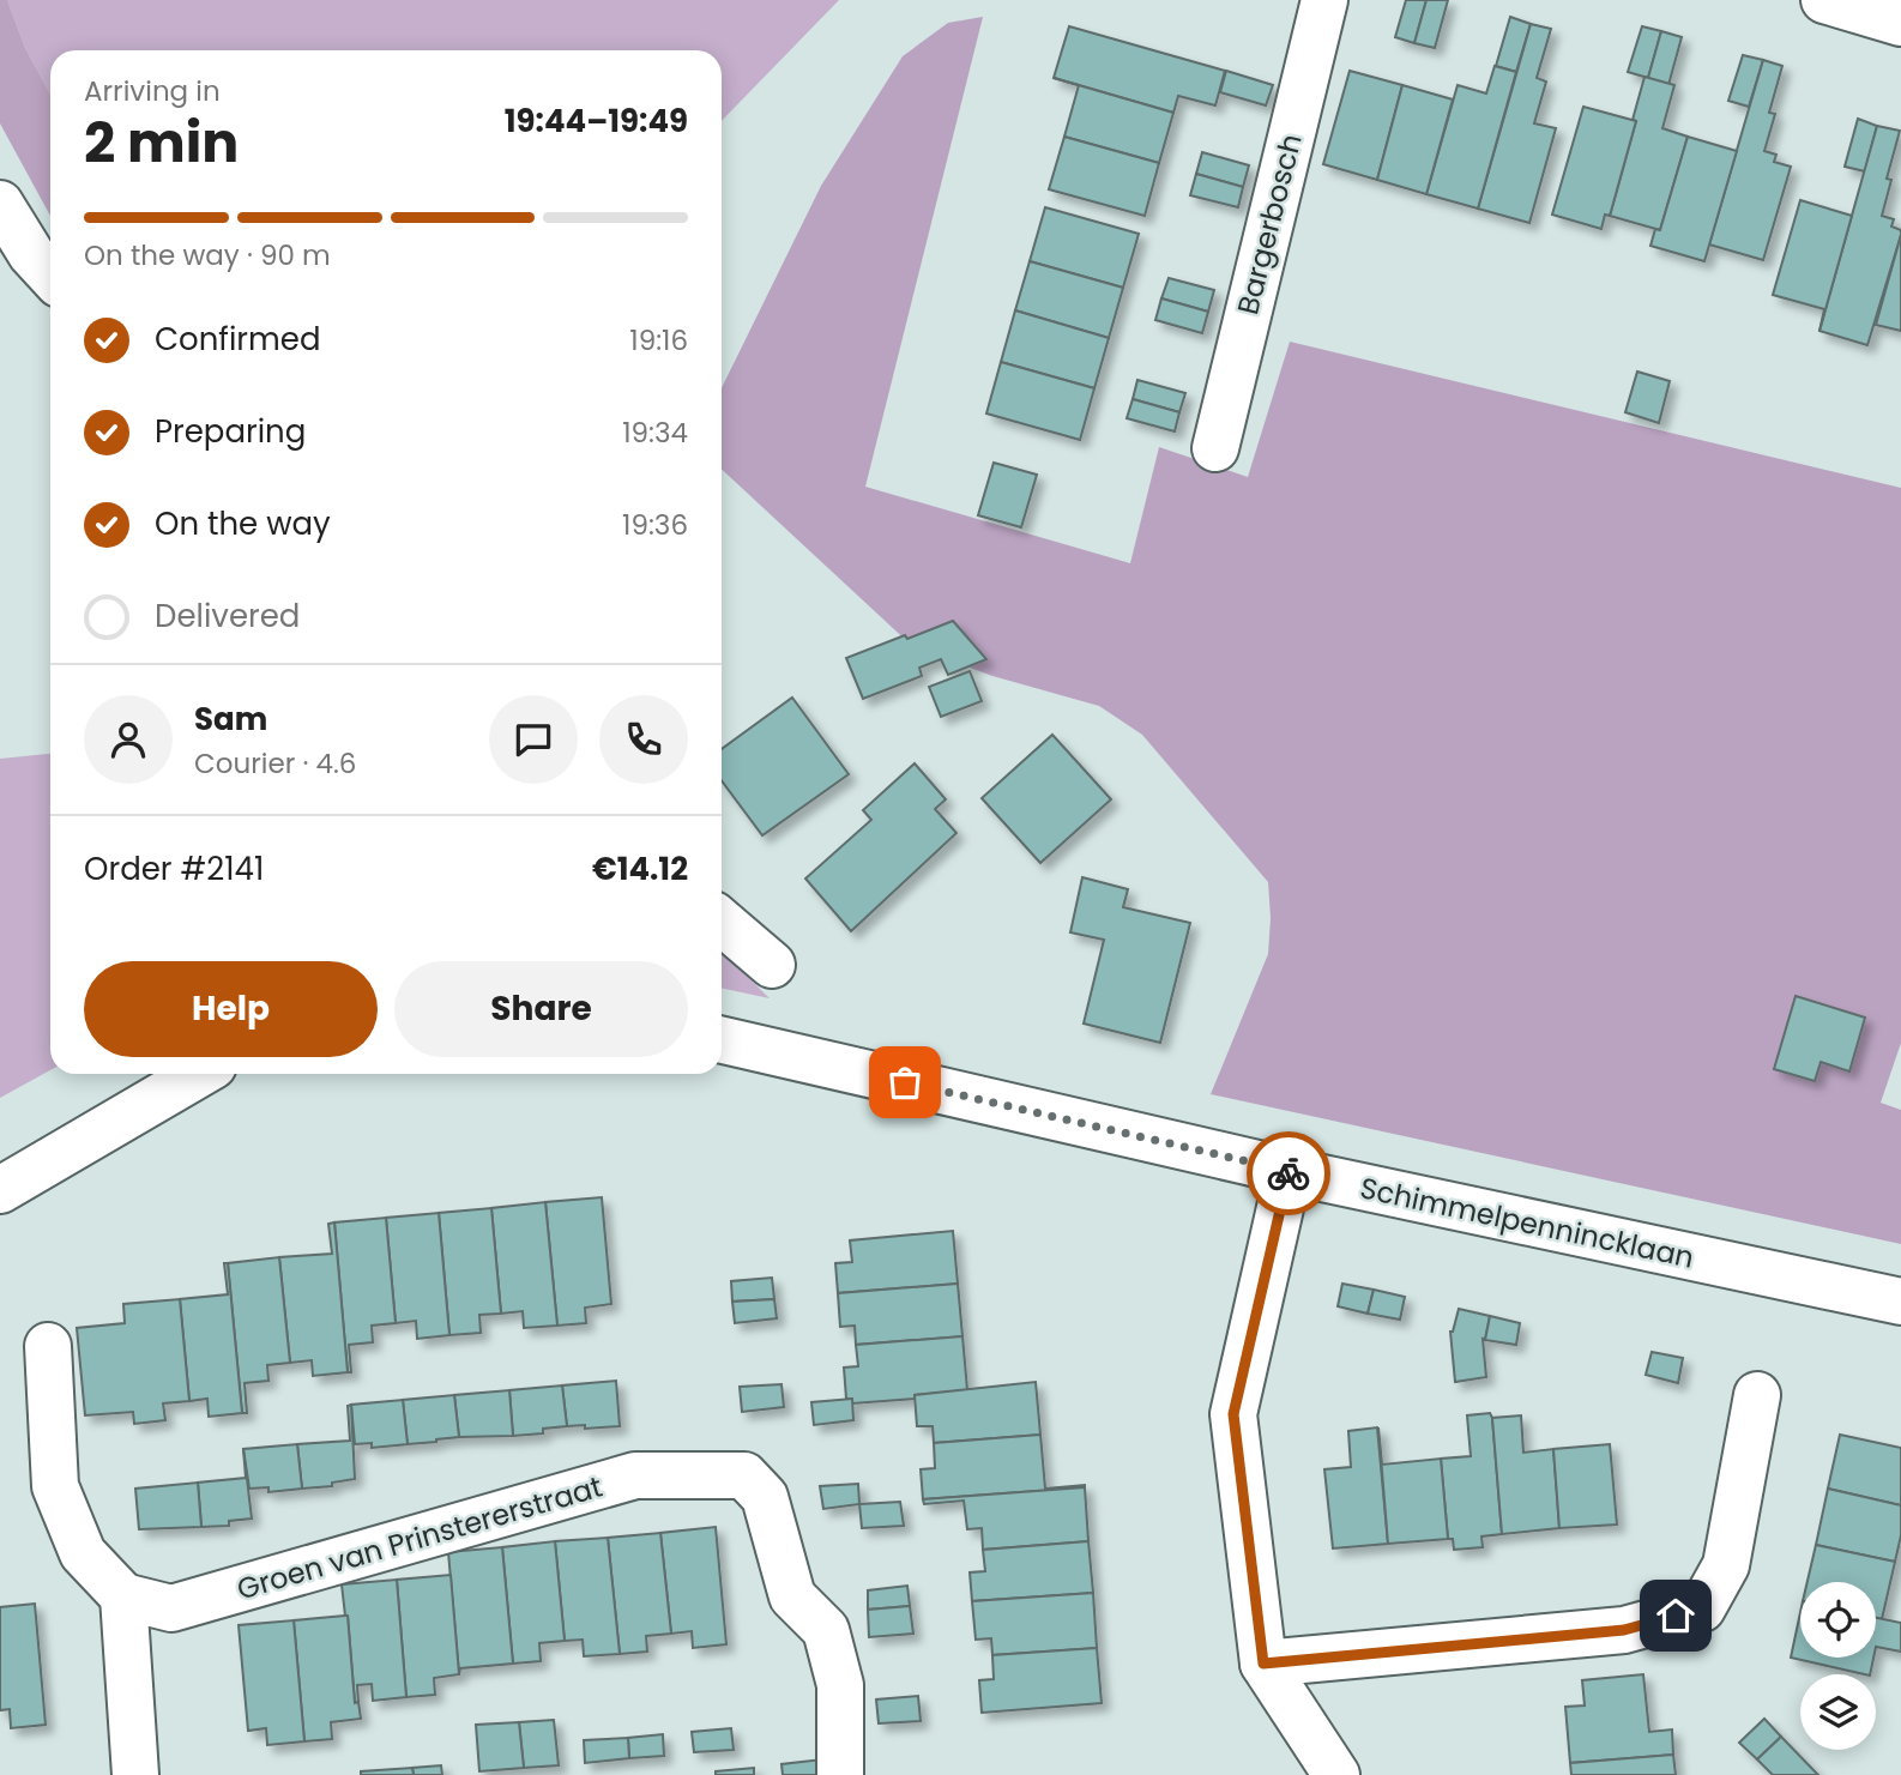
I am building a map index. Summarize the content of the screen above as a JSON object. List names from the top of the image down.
{
  "streets": {
    "street": ["Bargerbosch", "Schimmelpennincklaan", "Groen van Prinstererstraat"]
  },
  "page": {
    "heading": ["2 min", "Arriving in", "19:44–19:49"],
    "panel": [
      "Sam",
      "Courier · 4.6",
      "Order #2141",
      "€14.12"
    ],
    "bar": "On the way · 90 m",
    "list": [
      ["Confirmed", "19:16"],
      ["Preparing", "19:34"],
      ["On the way", "19:36"],
      "Delivered"
    ],
    "buttons": ["Help", "Share"]
  }
}
